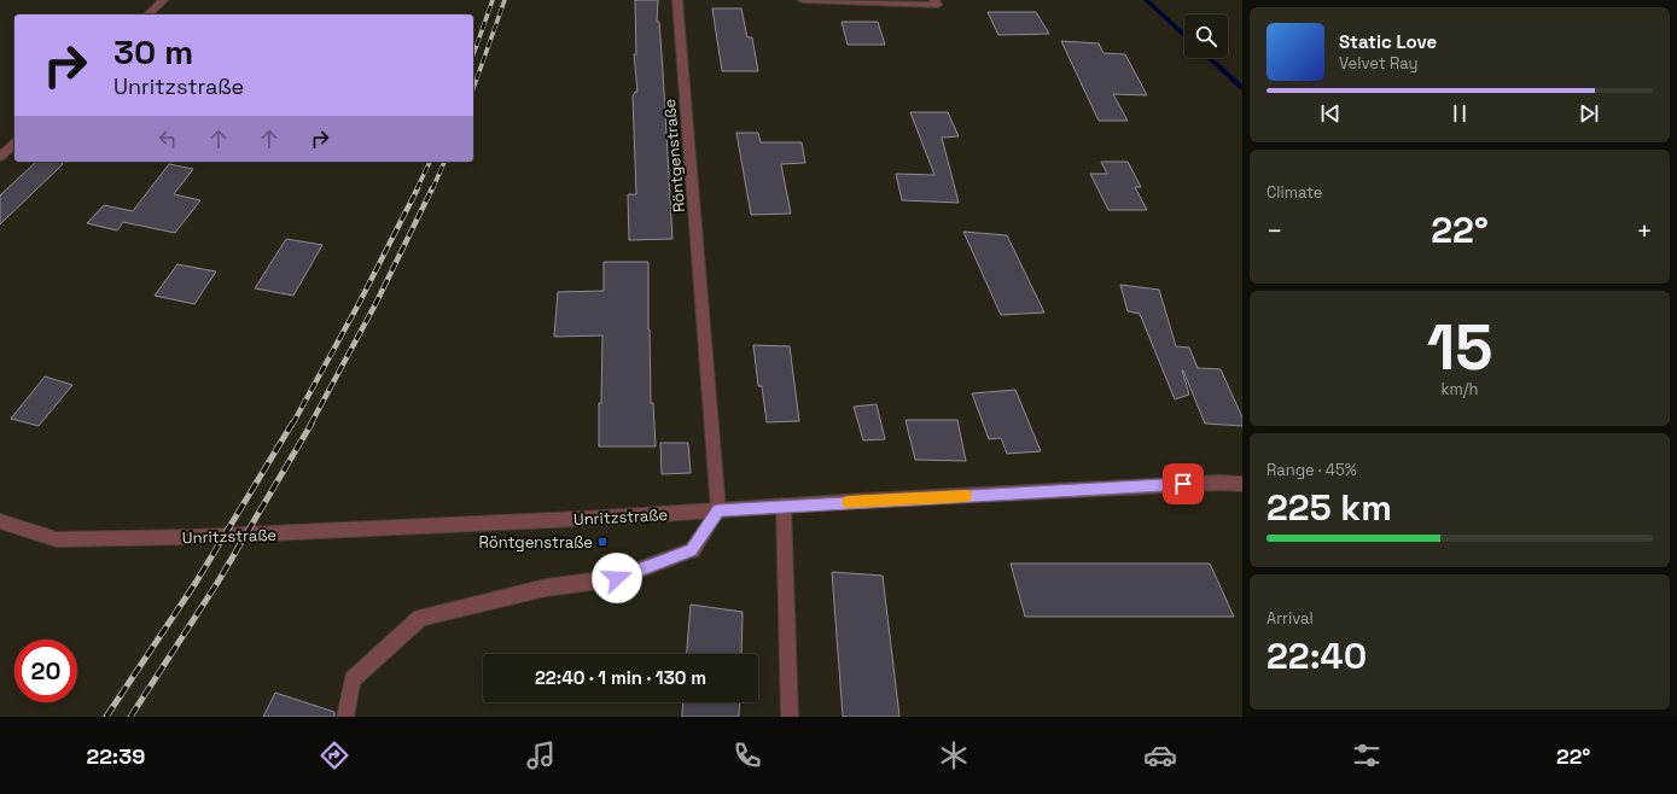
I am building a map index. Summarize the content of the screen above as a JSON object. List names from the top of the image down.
{
  "streets": {
    "street": ["Röntgenstraße", "Unritzstraße"]
  },
  "crossings": [
    ["Röntgenstraße", "Unritzstraße"]
  ],
  "places": {
    "transit": ["Röntgenstraße"]
  },
  "page": {
    "turn": ["30 m", "Unritzstraße"],
    "song": ["Static Love", "Velvet Ray"],
    "tile": [
      "Climate",
      ["15", "km/h"],
      ["Range · 45%", "225 km"],
      ["Arrival", "22:40"]
    ],
    "heat": ["−", "22°", "+"],
    "limit": "20",
    "trip": "22:40 · 1 min · 130 m",
    "tabs": ["22:39", "22°"]
  }
}
